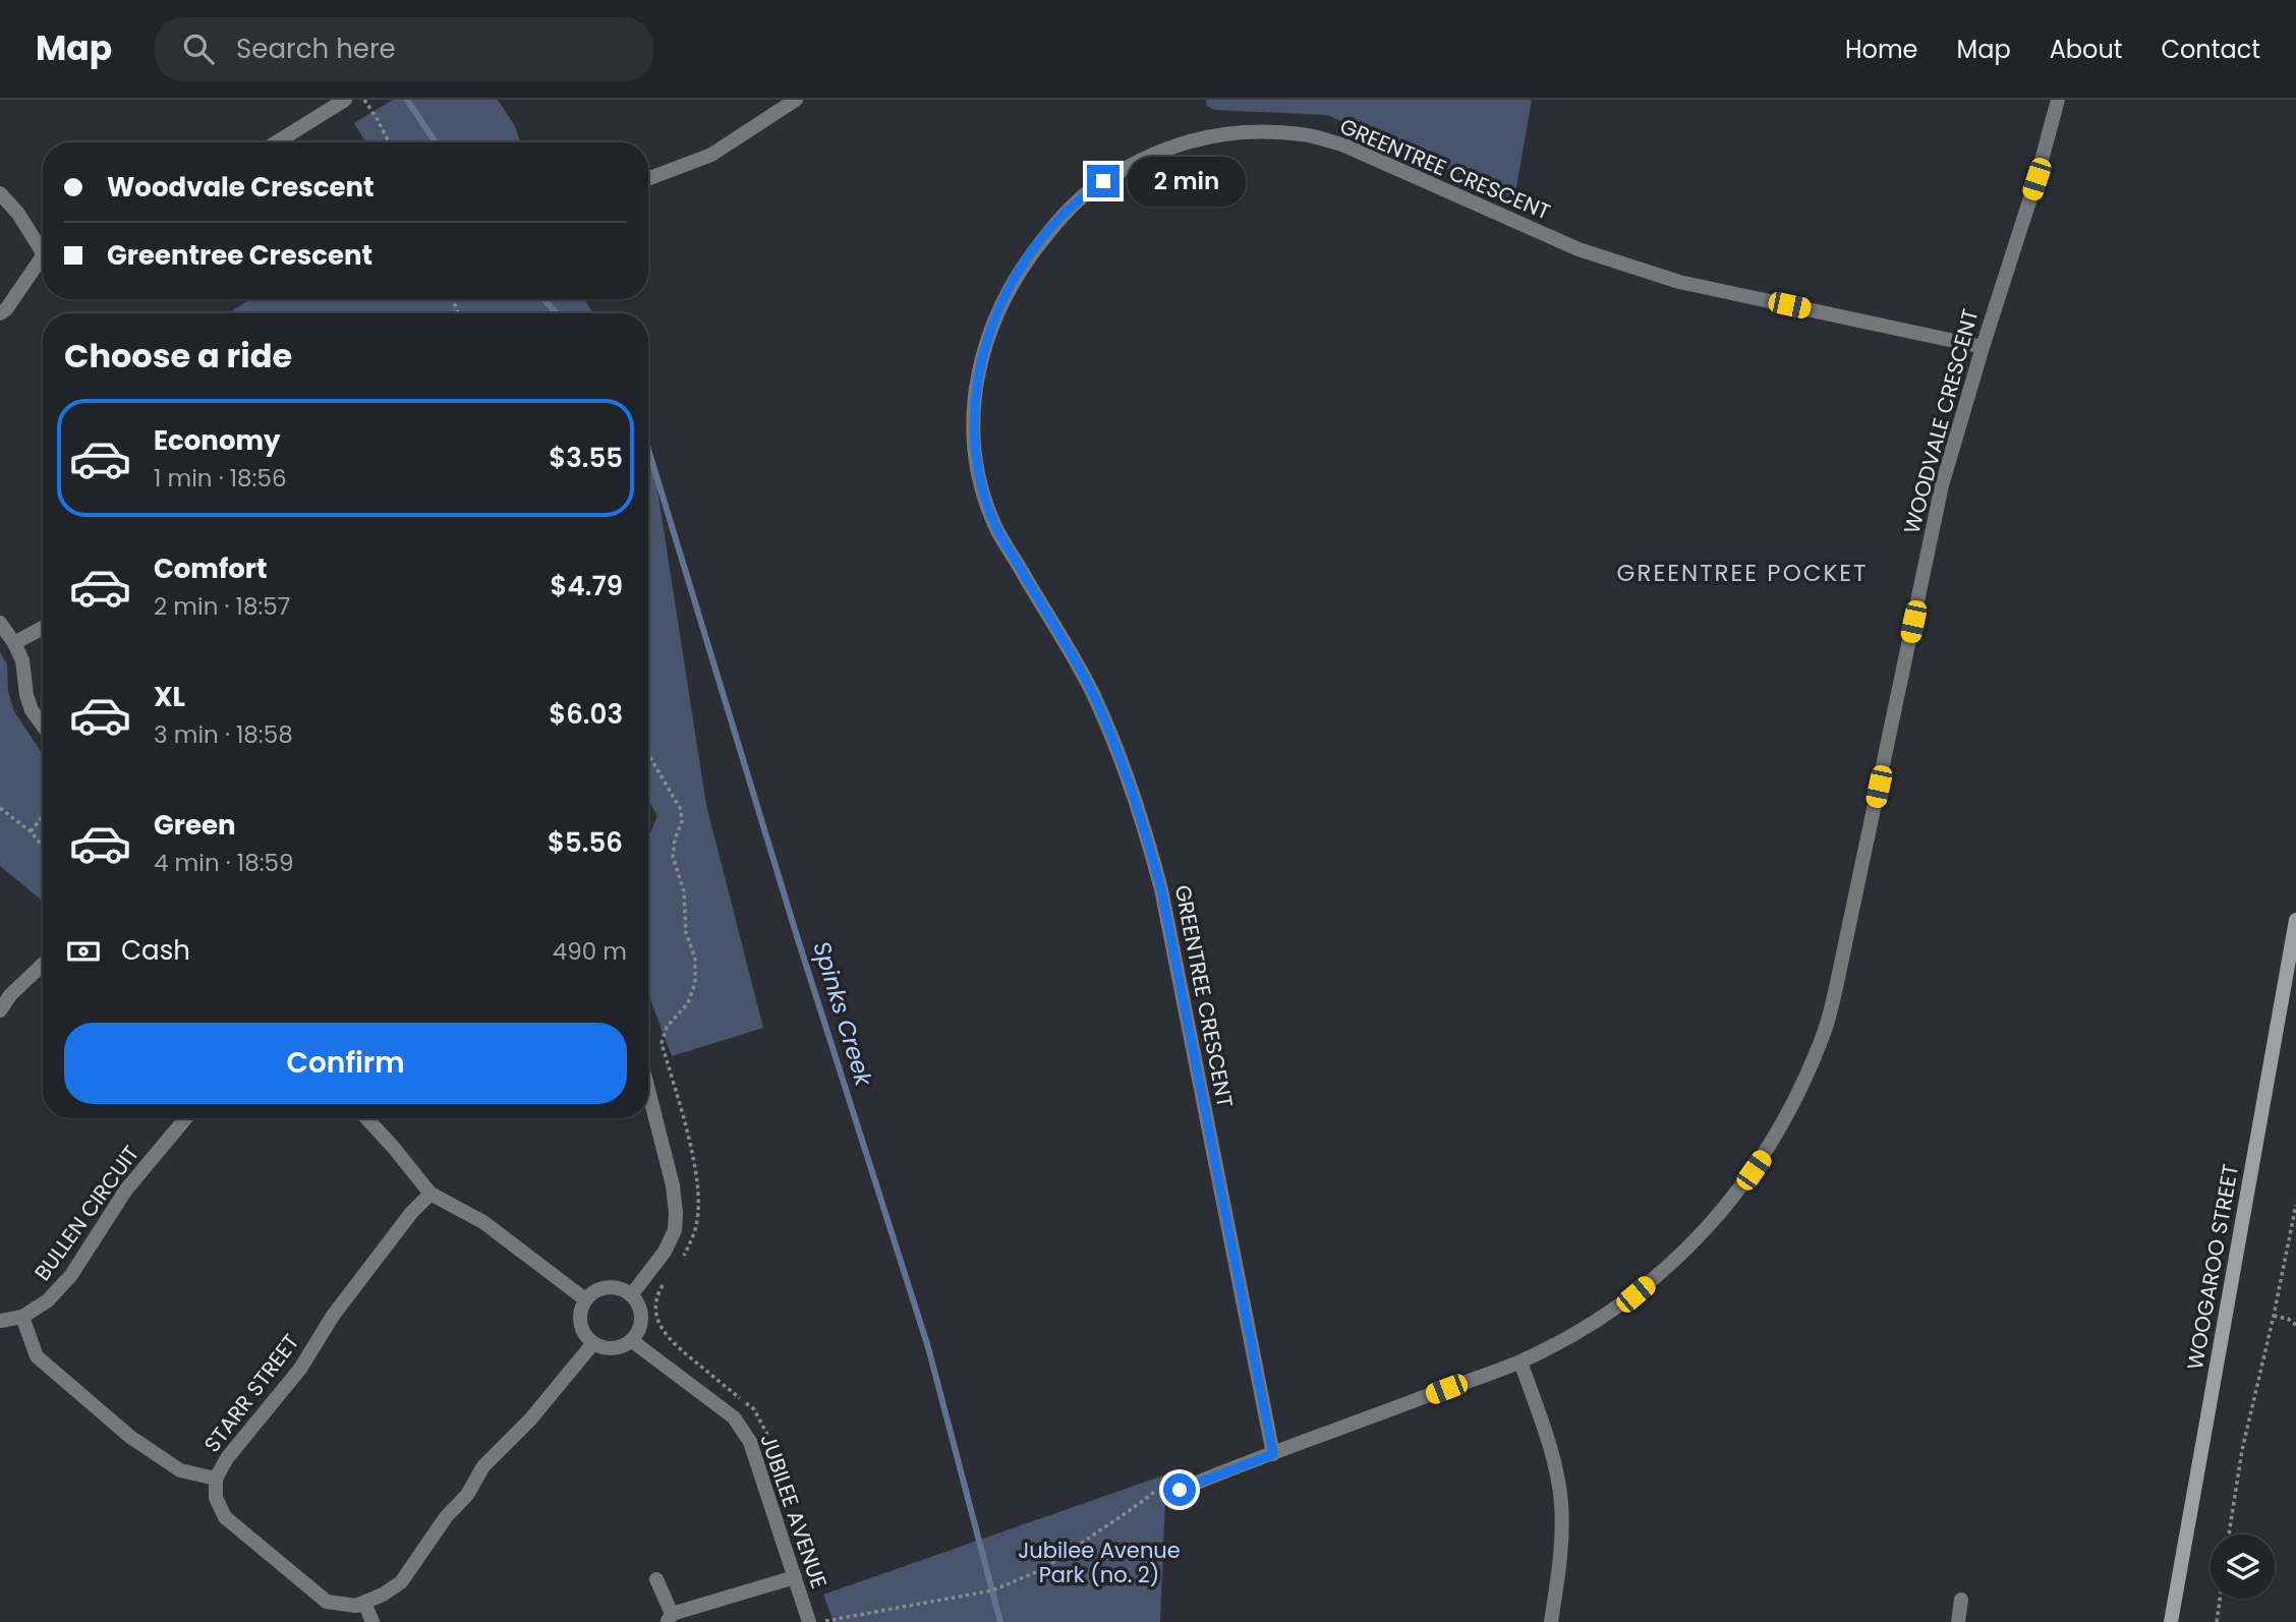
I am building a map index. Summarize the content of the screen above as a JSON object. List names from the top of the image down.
{
  "streets": {
    "main road": ["WOOGAROO STREET"],
    "street": [
      "GREENTREE CRESCENT",
      "WOODVALE CRESCENT",
      "BULLEN CIRCUIT",
      "STARR STREET",
      "JUBILEE AVENUE"
    ]
  },
  "crossings": [
    ["GREENTREE CRESCENT", "WOODVALE CRESCENT"],
    ["STARR STREET", "JUBILEE AVENUE"]
  ],
  "districts": ["GREENTREE POCKET"],
  "water": ["Spinks Creek"],
  "parks": ["Jubilee Avenue Park (no. 2)"],
  "page": {
    "header": "Map",
    "search": "Search here",
    "nav": [
      "Home",
      "Map",
      "About",
      "Contact"
    ],
    "banner": ["Woodvale Crescent", "Greentree Crescent"],
    "bubble": "2 min",
    "heading": "Choose a ride",
    "list": [
      {
        "name": "Economy",
        "note": "1 min · 18:56",
        "value": "$3.55"
      },
      {
        "name": "Comfort",
        "note": "2 min · 18:57",
        "value": "$4.79"
      },
      {
        "name": "XL",
        "note": "3 min · 18:58",
        "value": "$6.03"
      },
      {
        "name": "Green",
        "note": "4 min · 18:59",
        "value": "$5.56"
      }
    ],
    "pay": ["Cash", "490 m"],
    "buttons": "Confirm"
  }
}
